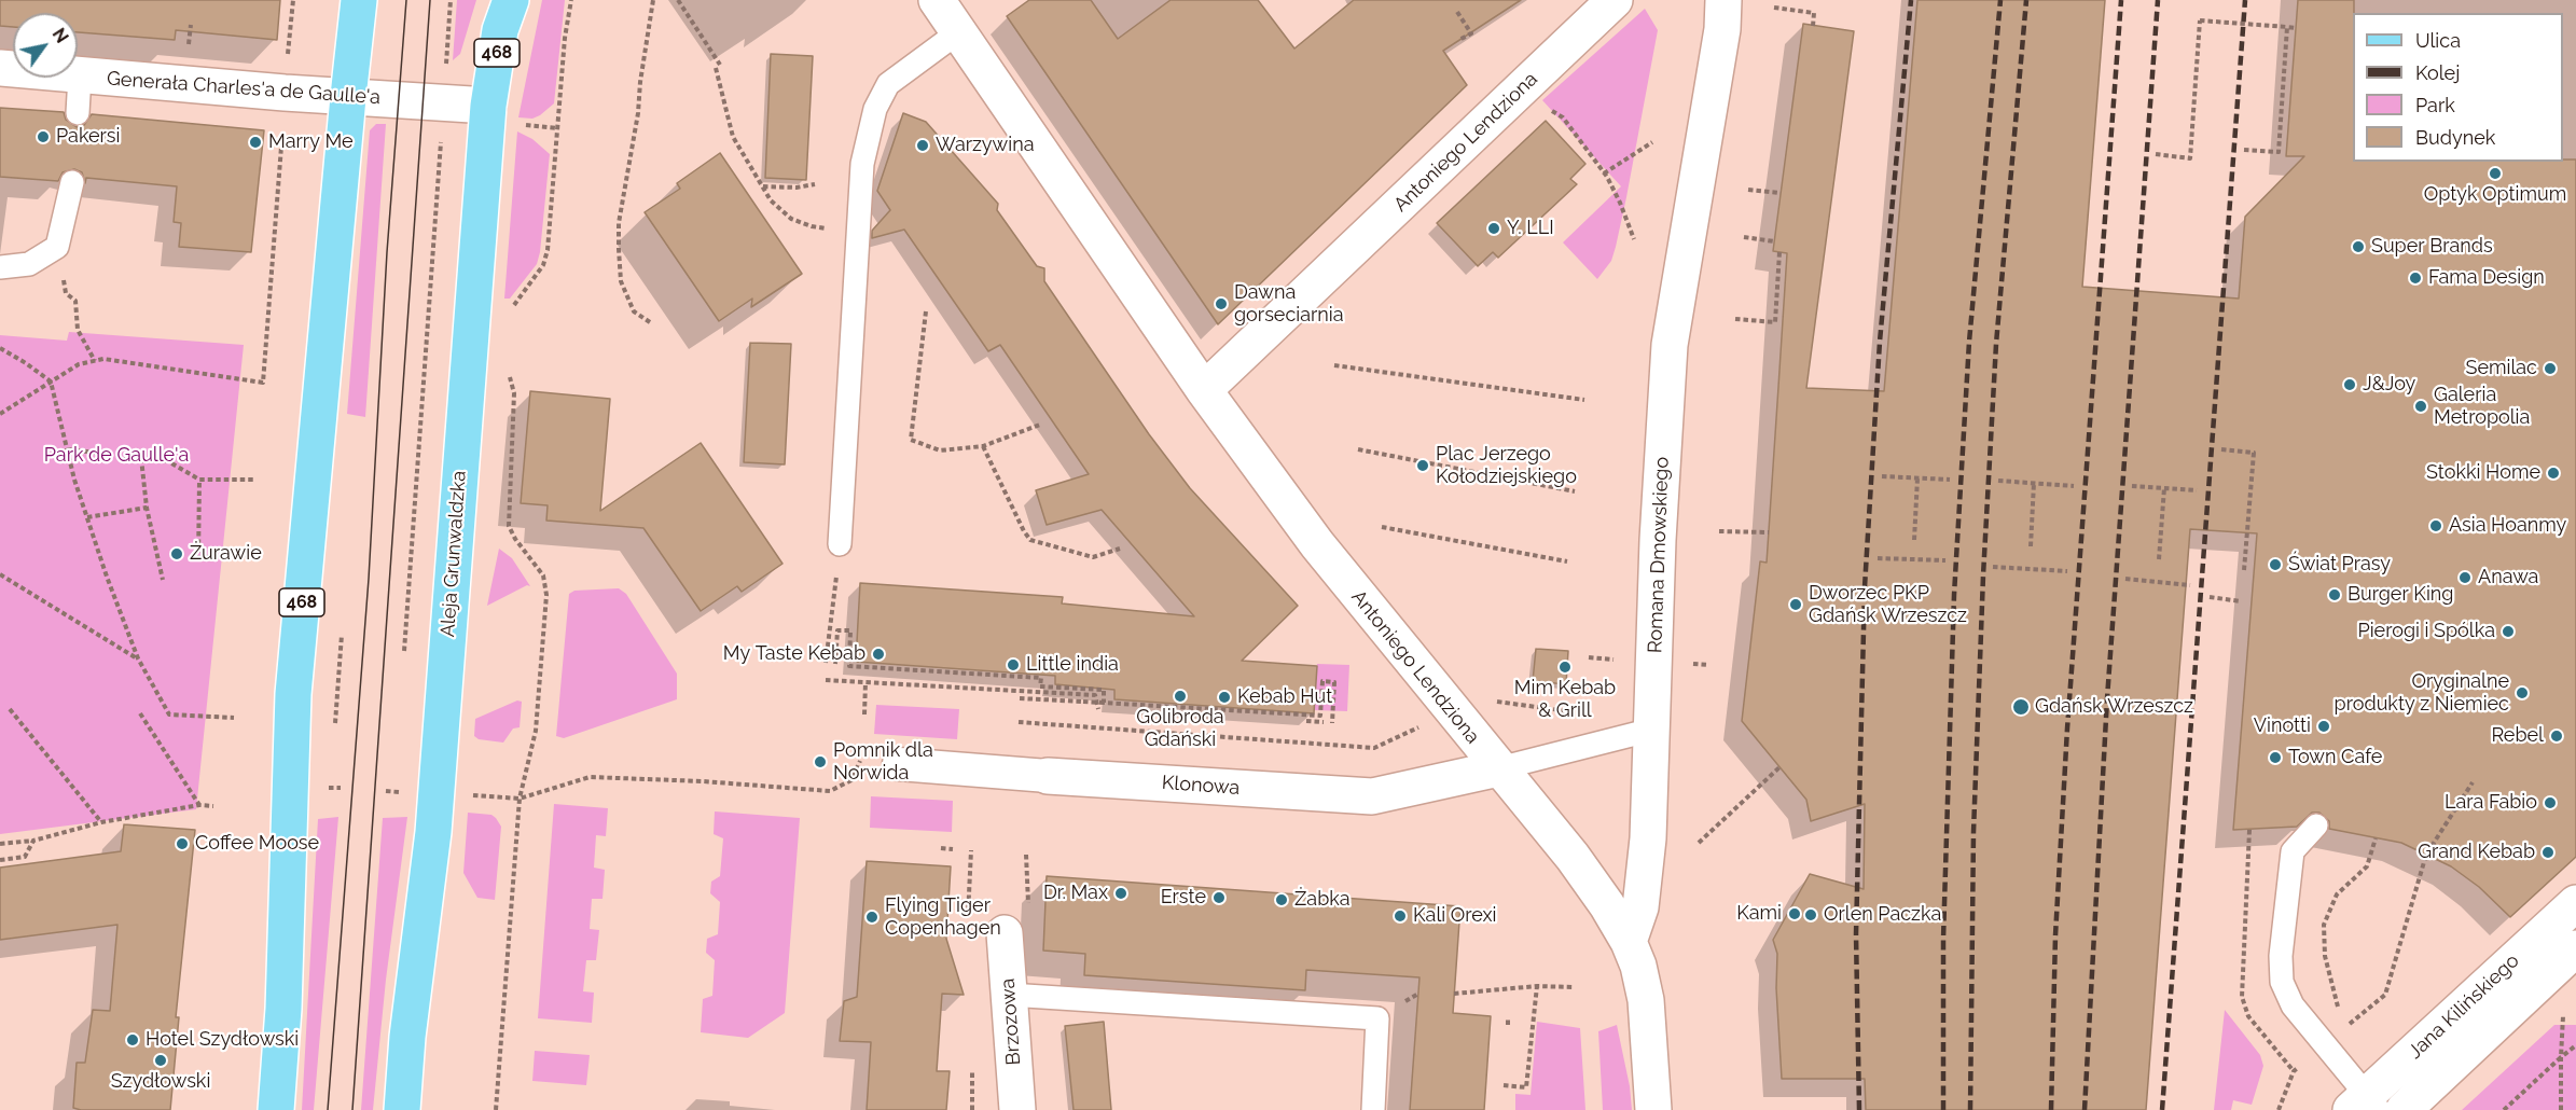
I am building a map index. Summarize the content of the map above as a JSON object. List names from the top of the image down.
{
  "streets": {
    "main road": ["468", "Aleja Grunwaldzka"],
    "street": [
      "Generała Charles'a de Gaulle'a",
      "Antoniego Lendziona",
      "Romana Dmowskiego",
      "Klonowa",
      "Jana Kilińskiego",
      "Brzozowa"
    ]
  },
  "crossings": [
    ["468", "Generała Charles'a de Gaulle'a"],
    ["Generała Charles'a de Gaulle'a", "Aleja Grunwaldzka"],
    ["Antoniego Lendziona", "Romana Dmowskiego"],
    ["Antoniego Lendziona", "Klonowa"]
  ],
  "parks": ["Park de Gaulle'a"],
  "places": [
    "Pakersi",
    "Marry Me",
    "Warzywina",
    "Optyk Optimum",
    "Y. LLI",
    "Super Brands",
    "Fama Design",
    "Dawna gorseciarnia",
    "Semilac",
    "J&Joy",
    "Galeria Metropolia",
    "Plac Jerzego Kołodziejskiego",
    "Stokki Home",
    "Asia Hoanmy",
    "Żurawie",
    "Świat Prasy",
    "Anawa",
    "Burger King",
    "Dworzec PKP Gdańsk Wrzeszcz",
    "Pierogi i Spólka",
    "My Taste Kebab",
    "Little india",
    "Mim Kebab & Grill",
    "Oryginalne produkty z Niemiec",
    "Golibroda Gdański",
    "Kebab Hut",
    "Gdańsk Wrzeszcz",
    "Vinotti",
    "Rebel",
    "Town Cafe",
    "Pomnik dla Norwida",
    "Lara Fabio",
    "Coffee Moose",
    "Grand Kebab",
    "Dr. Max",
    "Erste",
    "Żabka",
    "Kami",
    "Orlen Paczka",
    "Kali Orexi",
    "Flying Tiger Copenhagen",
    "Hotel Szydłowski",
    "Szydłowski"
  ],
  "legend": [
    "Ulica",
    "Kolej",
    "Park",
    "Budynek"
  ],
  "north": "top right"
}
